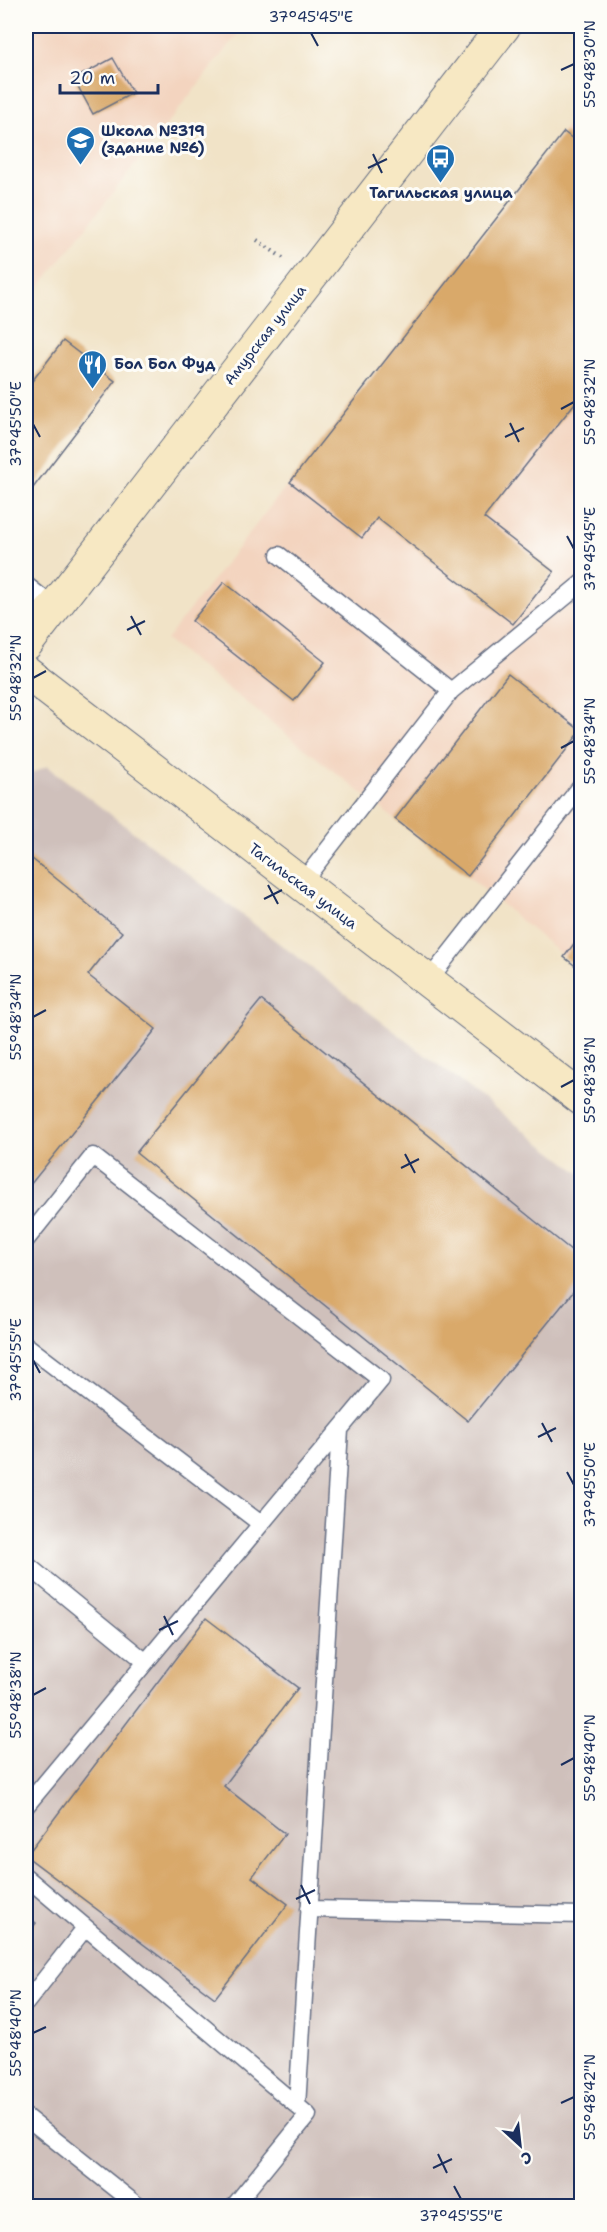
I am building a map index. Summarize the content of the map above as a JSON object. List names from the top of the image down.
{
  "streets": {
    "street": ["Амурская улица", "Тагильская улица"]
  },
  "places": {
    "school or university": ["Школа №319 (здание №6)"],
    "bus stop": ["Тагильская улица"],
    "restaurant": ["Бол Бол Фуд"]
  },
  "scale_bar": "20 m",
  "north": "bottom right",
  "coordinates": [
    "37°45'45\"E",
    "55°48'30\"N",
    "55°48'32\"N",
    "37°45'50\"E",
    "55°48'34\"N",
    "55°48'36\"N",
    "37°45'55\"E",
    "55°48'38\"N",
    "55°48'40\"N",
    "55°48'42\"N"
  ]
}
